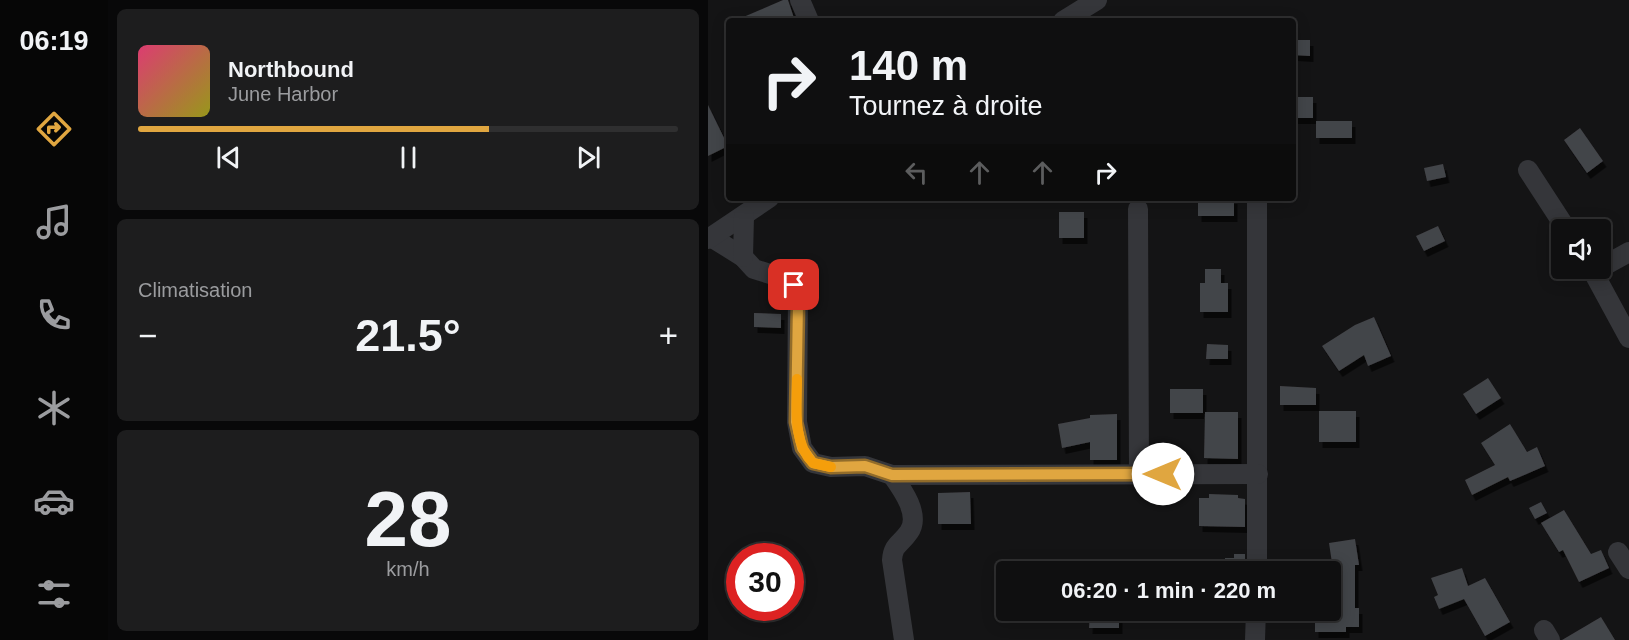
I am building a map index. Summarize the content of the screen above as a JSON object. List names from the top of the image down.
{
  "page": {
    "tabs": "06:19",
    "turn": ["140 m", "Tournez à droite"],
    "song": ["Northbound", "June Harbor"],
    "tile": [
      "Climatisation",
      ["28", "km/h"]
    ],
    "heat": ["−", "21.5°", "+"],
    "limit": "30",
    "trip": "06:20 · 1 min · 220 m"
  }
}
